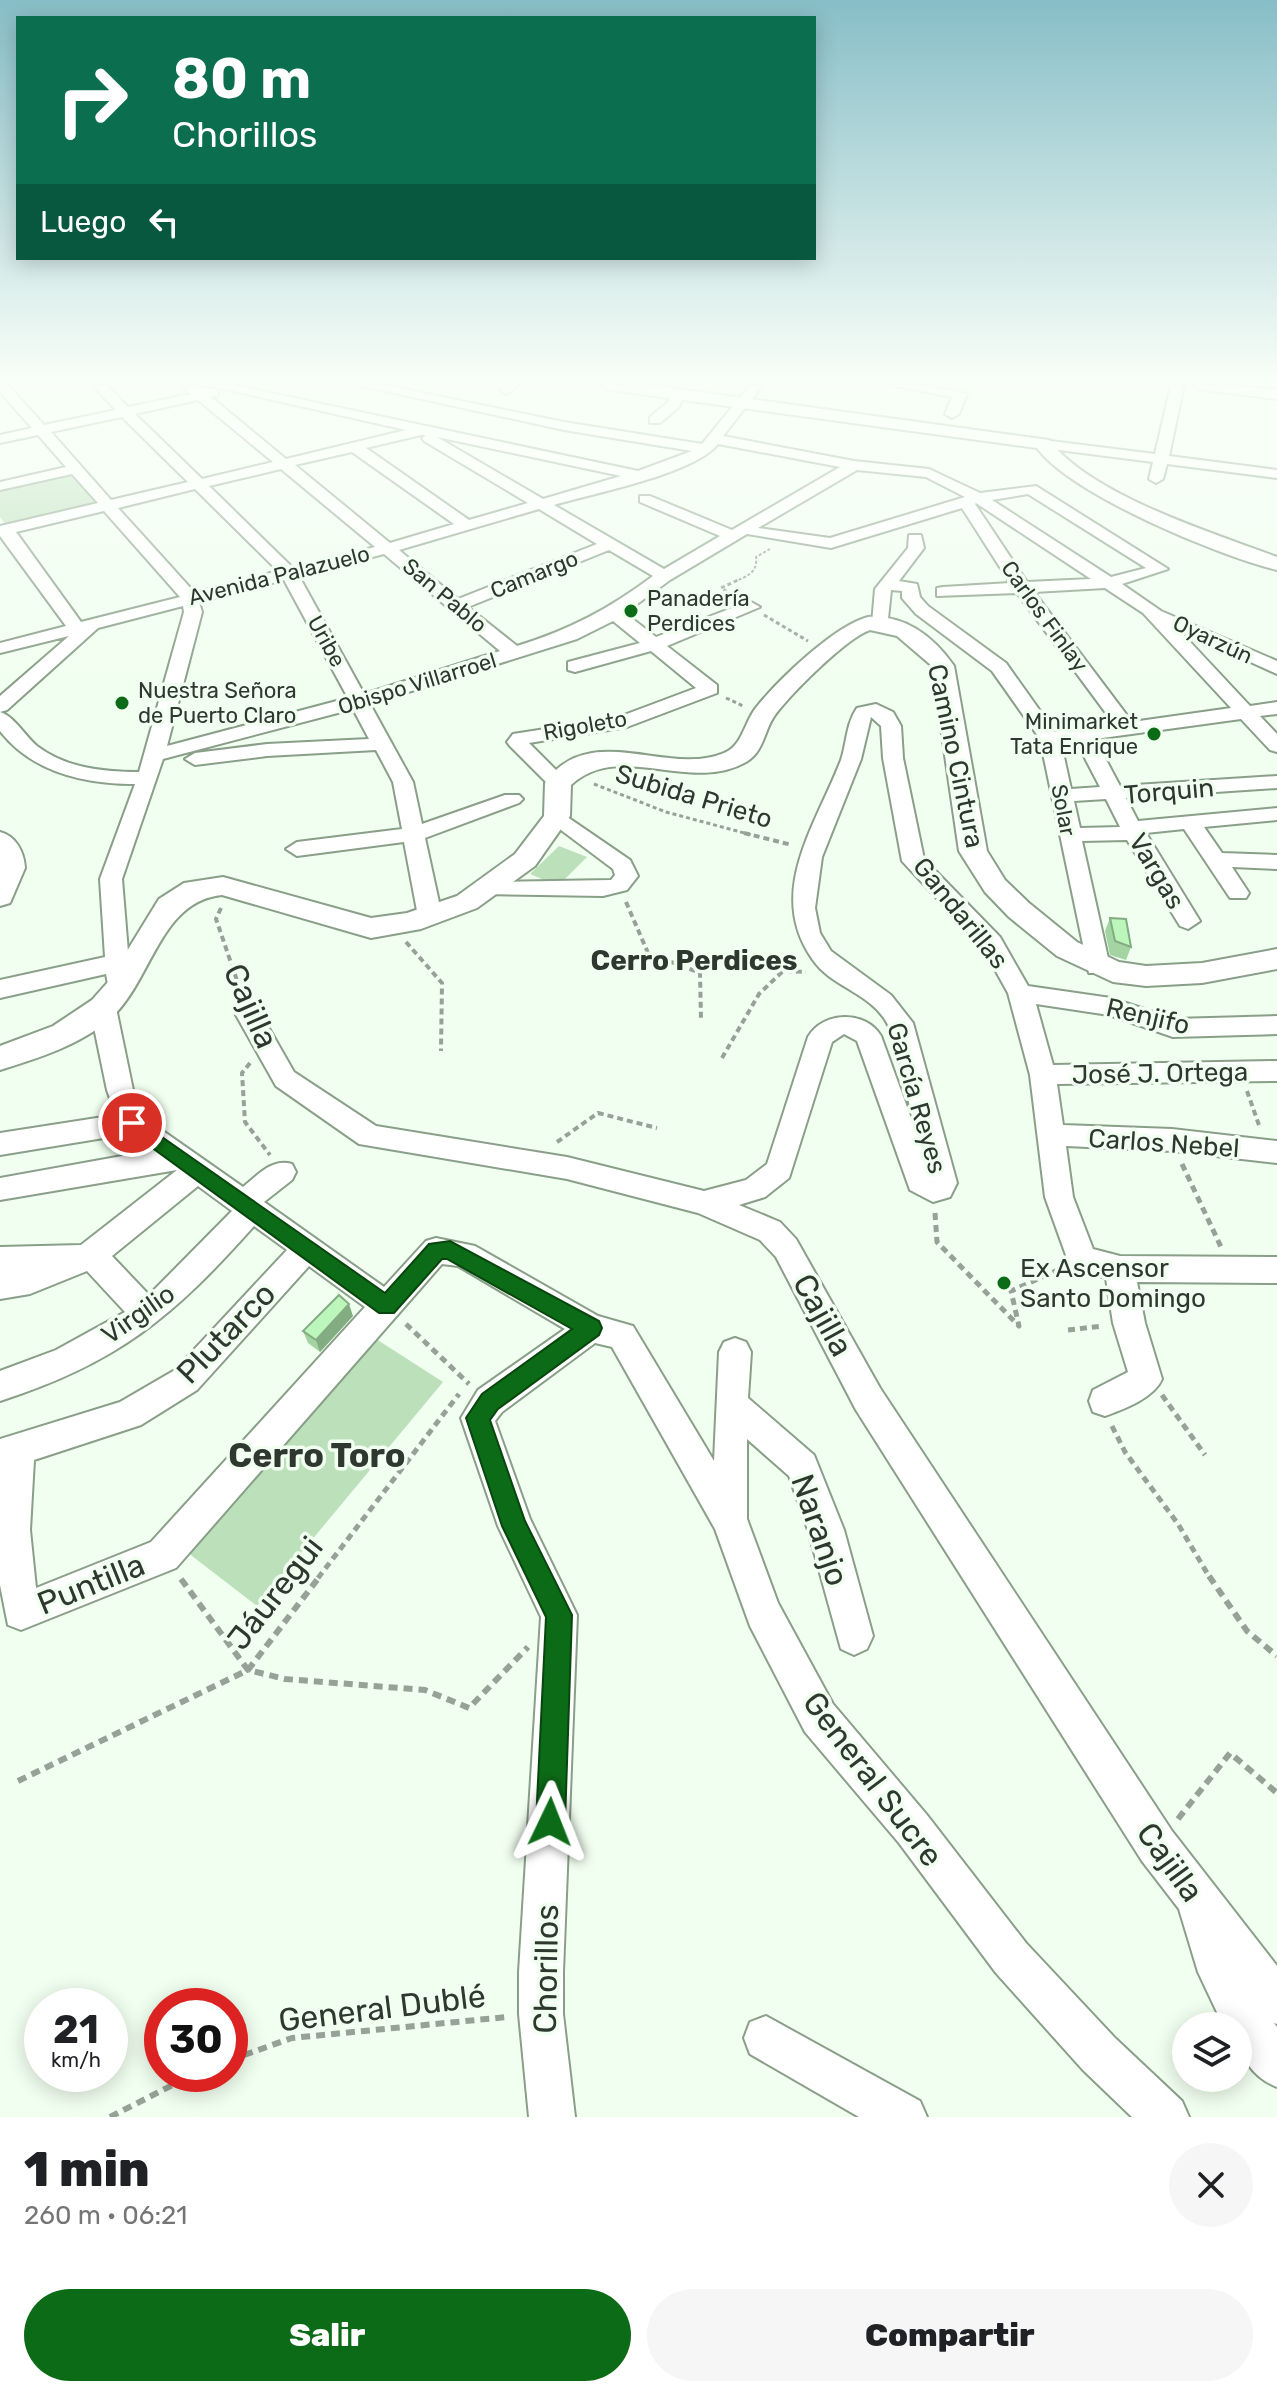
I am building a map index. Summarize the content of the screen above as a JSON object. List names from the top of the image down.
{
  "streets": {
    "main road": ["Camino Cintura"],
    "street": [
      "Camargo",
      "Avenida Palazuelo",
      "San Pablo",
      "Carlos Finlay",
      "Oyarzún",
      "Uribe",
      "Obispo Villarroel",
      "Rigoleto",
      "Torquin",
      "Solar",
      "Vargas",
      "Gandarillas",
      "Cajilla",
      "Renjifo",
      "José J. Ortega",
      "García Reyes",
      "Carlos Nebel",
      "Virgilio",
      "Plutarco",
      "Naranjo",
      "Puntilla",
      "General Sucre",
      "Chorillos"
    ],
    "path": ["Subida Prieto", "Jáuregui", "General Dublé"]
  },
  "crossings": [
    ["Camargo", "San Pablo"],
    ["Avenida Palazuelo", "San Pablo"],
    ["Avenida Palazuelo", "Uribe"],
    ["San Pablo", "Obispo Villarroel"],
    ["Uribe", "Obispo Villarroel"],
    ["Rigoleto", "Subida Prieto"],
    ["Camino Cintura", "Solar"],
    ["Torquin", "Solar"],
    ["Torquin", "Vargas"],
    ["Subida Prieto", "García Reyes"],
    ["Solar", "Renjifo"],
    ["Gandarillas", "Renjifo"],
    ["Gandarillas", "José J. Ortega"],
    ["Gandarillas", "García Reyes"],
    ["Gandarillas", "Carlos Nebel"],
    ["Jáuregui", "Chorillos"],
    ["Chorillos", "General Dublé"]
  ],
  "districts": ["Cerro Perdices", "Cerro Toro"],
  "places": [
    "Panadería Perdices",
    "Nuestra Señora de Puerto Claro",
    "Minimarket Tata Enrique",
    "Ex Ascensor Santo Domingo"
  ],
  "page": {
    "turn": ["80 m", "Chorillos"],
    "then": "Luego",
    "speed": "21 km/h",
    "limit": "30",
    "heading": ["1 min", "260 m · 06:21"],
    "buttons": ["Salir", "Compartir"]
  }
}
